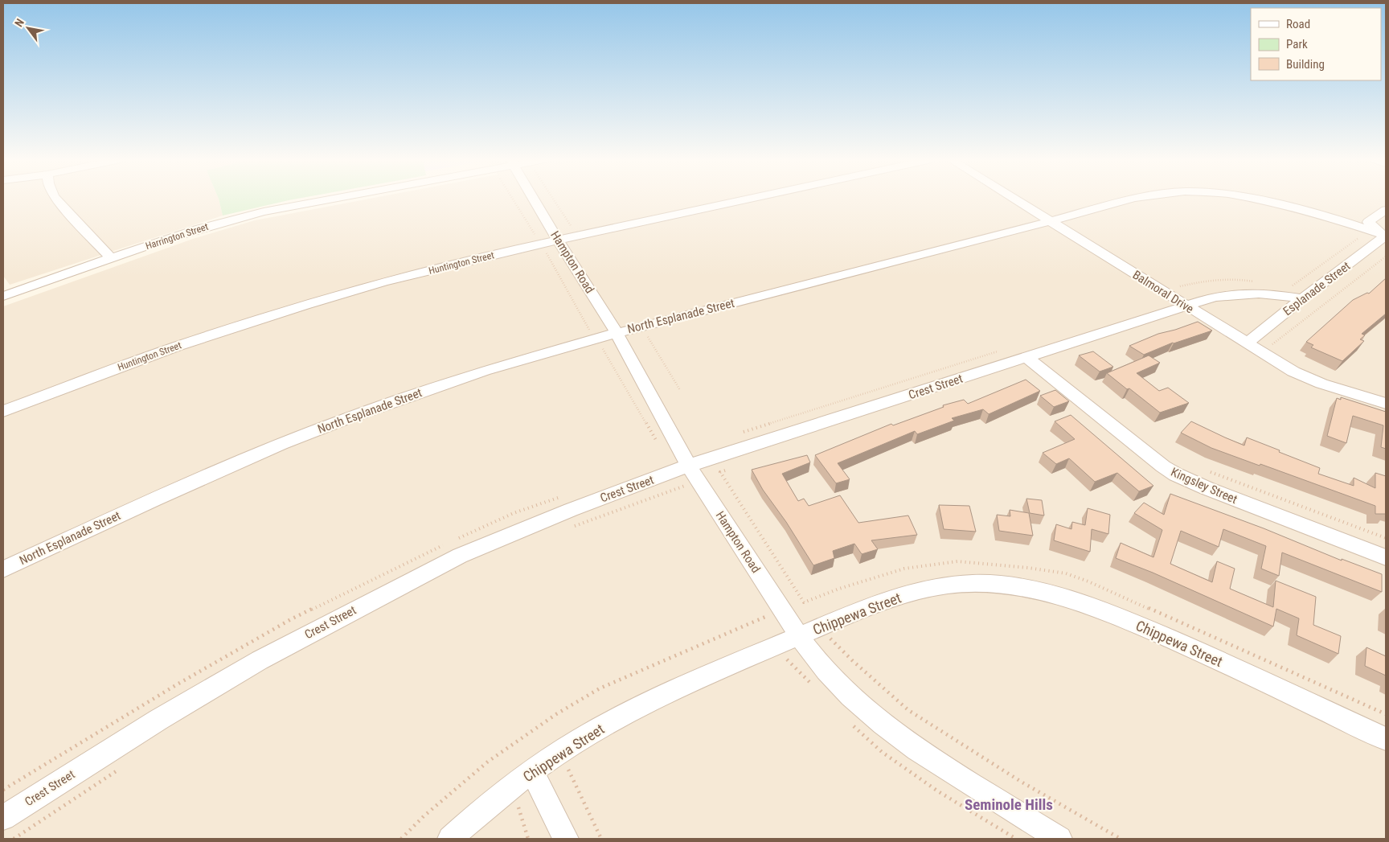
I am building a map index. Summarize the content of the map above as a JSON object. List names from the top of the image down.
{
  "streets": {
    "street": [
      "Harrington Street",
      "Hampton Road",
      "Huntington Street",
      "Esplanade Street",
      "Balmoral Drive",
      "North Esplanade Street",
      "Crest Street",
      "Kingsley Street",
      "Chippewa Street"
    ]
  },
  "crossings": [
    ["Hampton Road", "Huntington Street"],
    ["Hampton Road", "North Esplanade Street"],
    ["Hampton Road", "Crest Street"],
    ["Hampton Road", "Chippewa Street"],
    ["Esplanade Street", "Balmoral Drive"],
    ["Esplanade Street", "North Esplanade Street"],
    ["Esplanade Street", "Crest Street"],
    ["Balmoral Drive", "North Esplanade Street"],
    ["Balmoral Drive", "Crest Street"],
    ["Crest Street", "Kingsley Street"]
  ],
  "districts": ["Seminole Hills"],
  "legend": ["Road", "Park", "Building"],
  "north": "top left"
}
